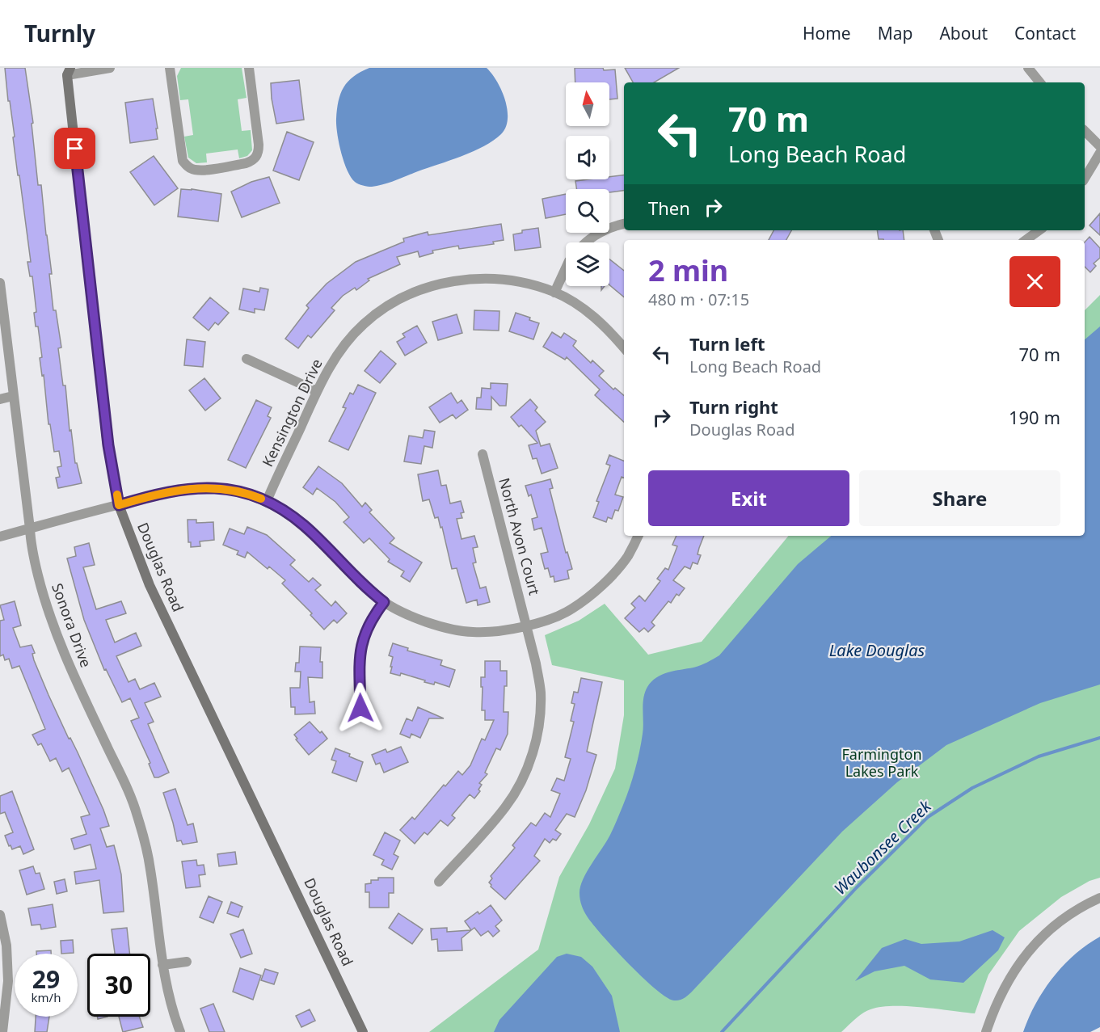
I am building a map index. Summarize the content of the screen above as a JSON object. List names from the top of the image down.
{
  "streets": {
    "street": [
      "Kensington Drive",
      "North Avon Court",
      "Douglas Road",
      "Sonora Drive"
    ]
  },
  "water": ["Lake Douglas", "Waubonsee Creek"],
  "parks": ["Farmington Lakes Park"],
  "north": "top",
  "page": {
    "header": "Turnly",
    "nav": [
      "Home",
      "Map",
      "About",
      "Contact"
    ],
    "turn": ["70 m", "Long Beach Road"],
    "then": "Then",
    "heading": ["2 min", "480 m · 07:15"],
    "list": [
      {
        "name": "Turn left",
        "note": "Long Beach Road",
        "value": "70 m"
      },
      {
        "name": "Turn right",
        "note": "Douglas Road",
        "value": "190 m"
      }
    ],
    "buttons": ["Exit", "Share"],
    "speed": "29 km/h",
    "limit": "30"
  }
}
